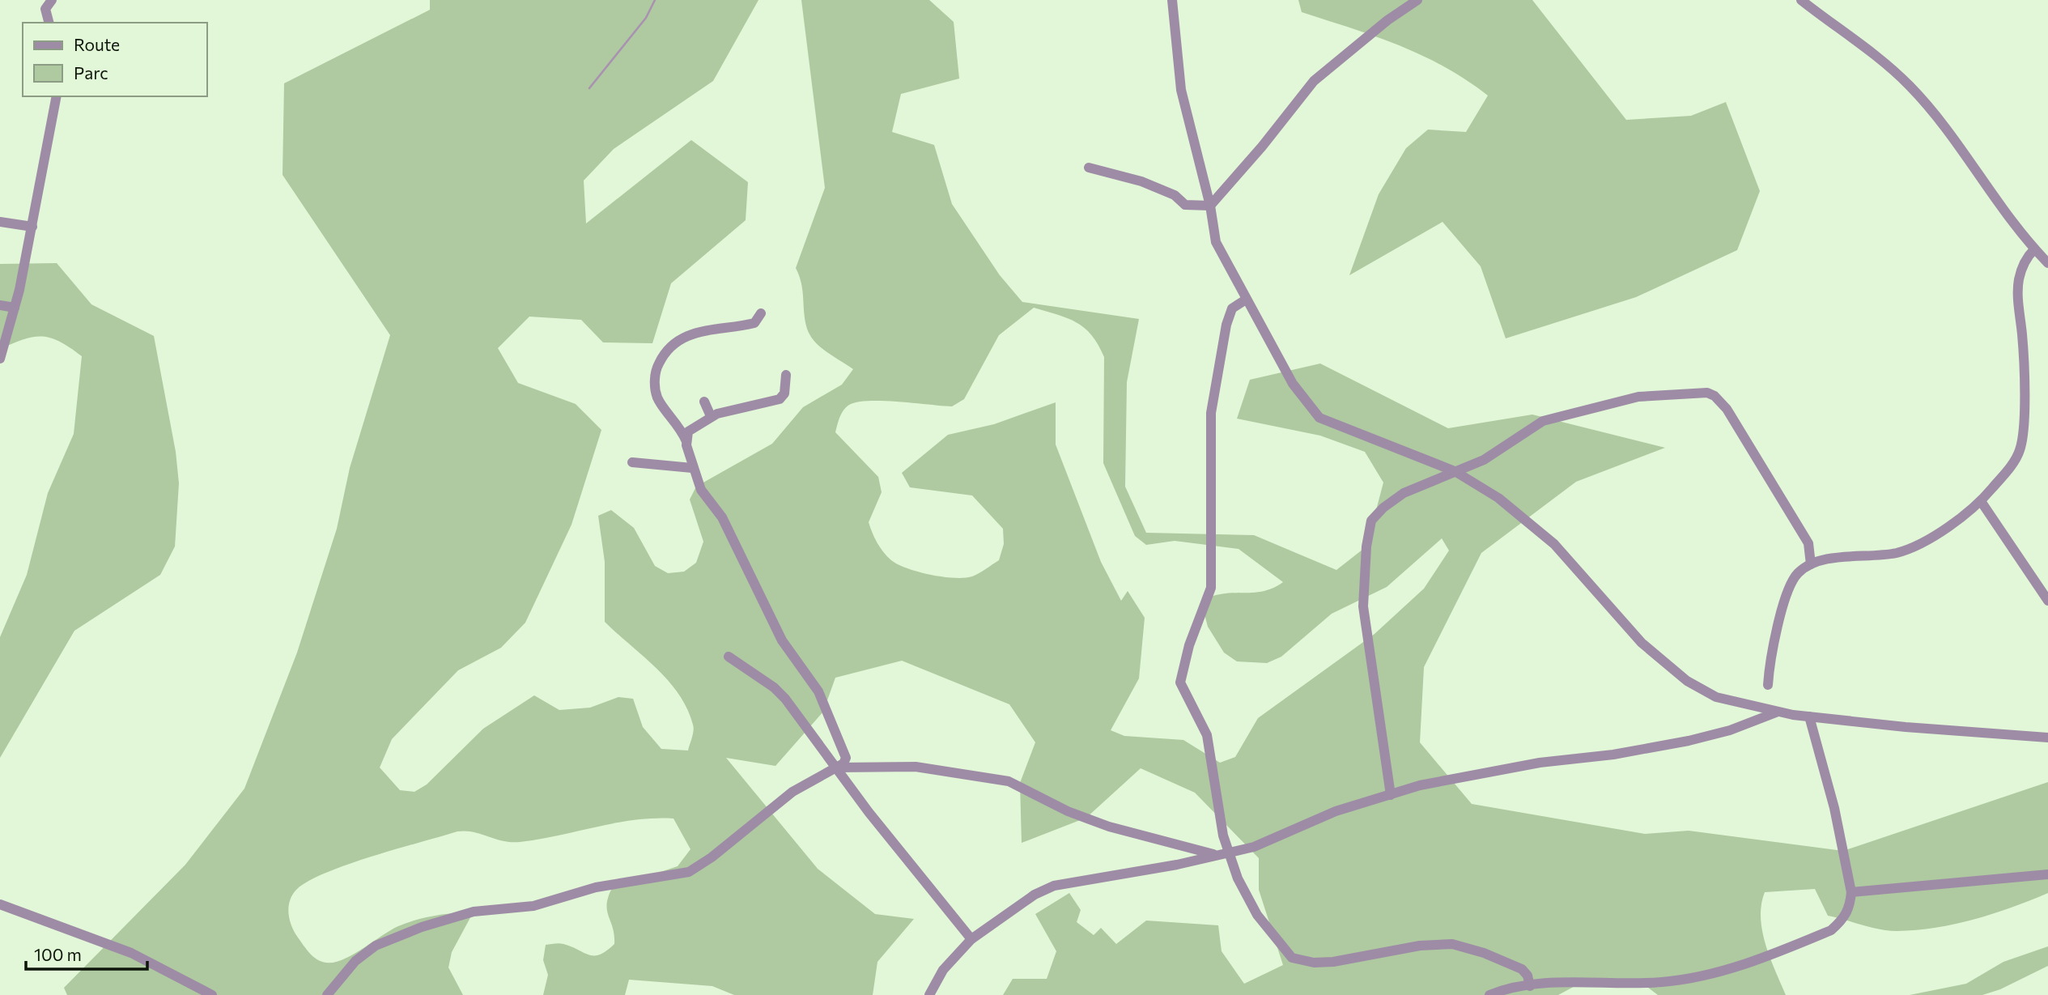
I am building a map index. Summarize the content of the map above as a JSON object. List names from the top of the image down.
{
  "legend": ["Route", "Parc"],
  "scale_bar": "100 m"
}
